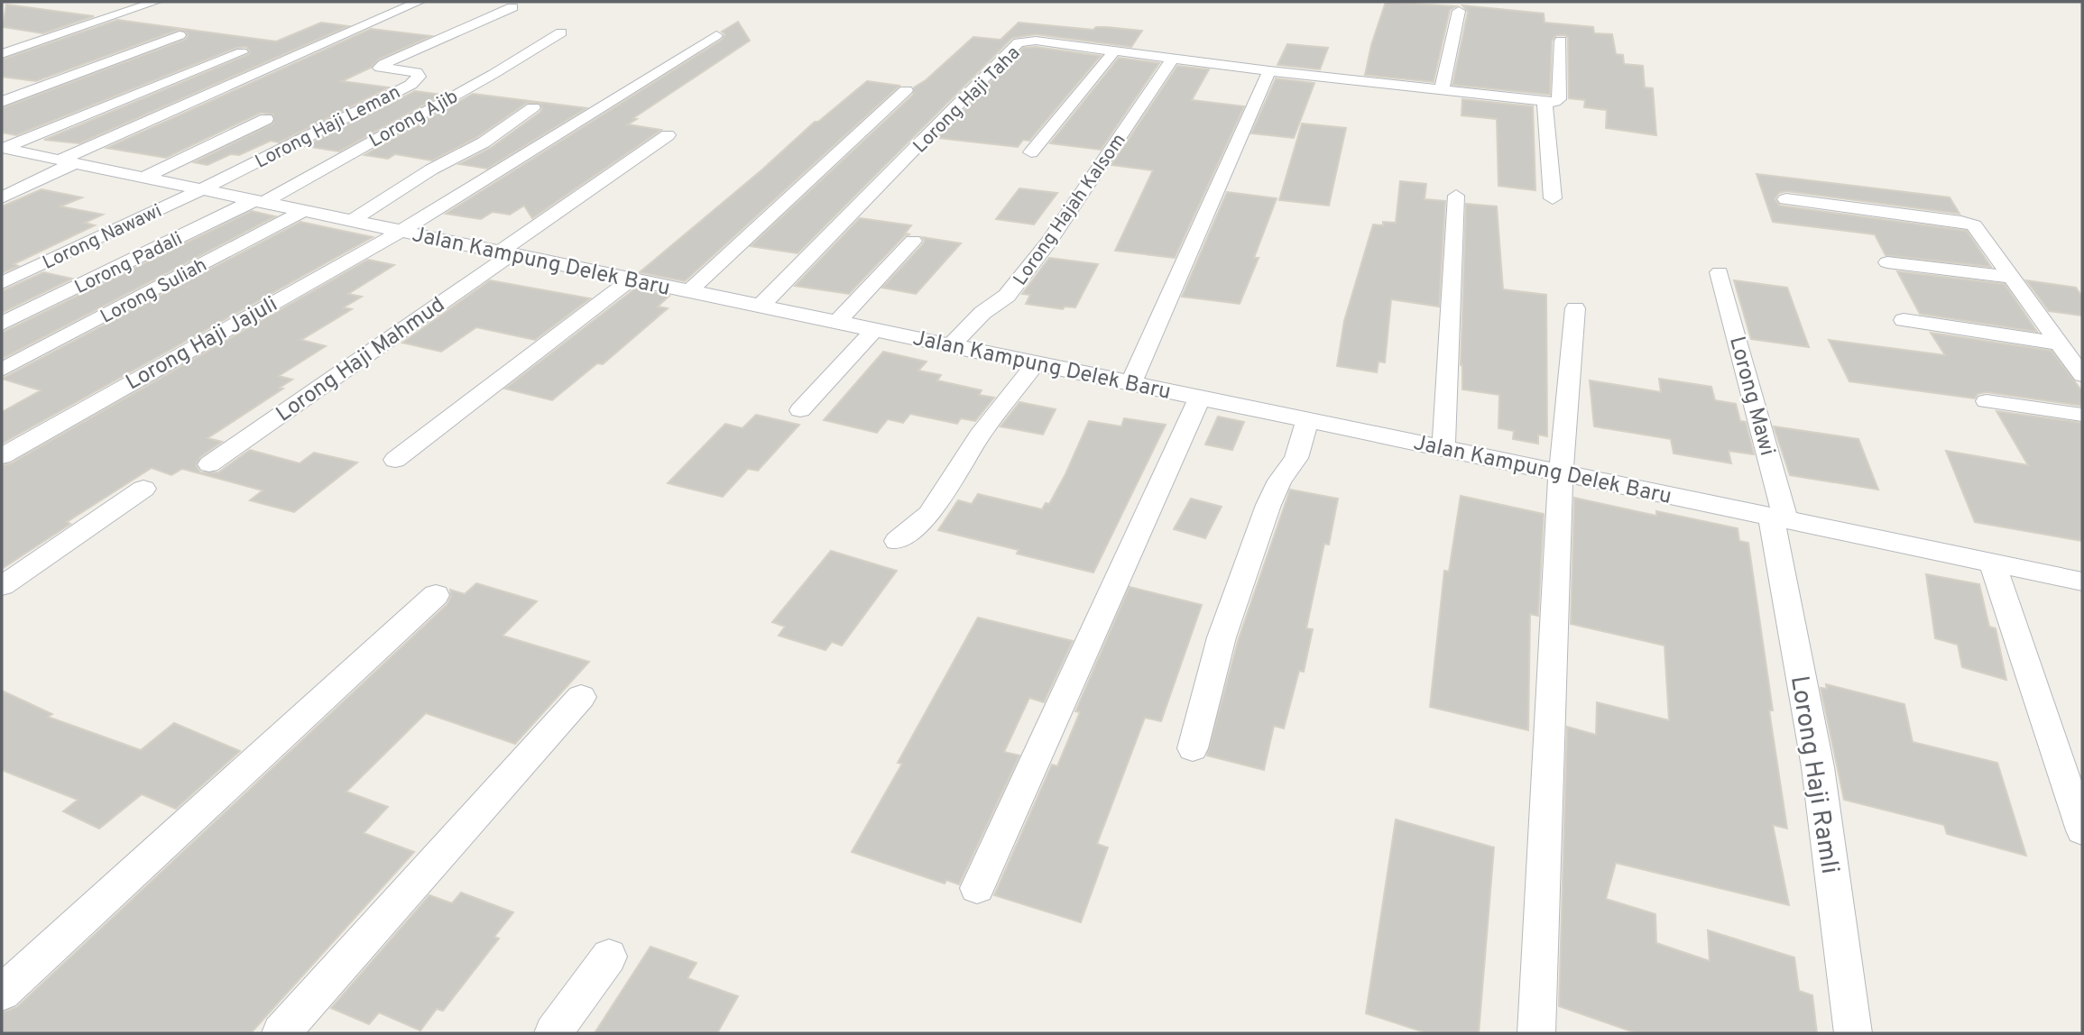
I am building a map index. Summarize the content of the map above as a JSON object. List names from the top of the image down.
{
  "streets": {
    "street": [
      "Lorong Haji Taha",
      "Lorong Ajib",
      "Lorong Haji Leman",
      "Lorong Hajah Kalsom",
      "Lorong Nawawi",
      "Jalan Kampung Delek Baru",
      "Lorong Padali",
      "Lorong Suliah",
      "Lorong Haji Jajuli",
      "Lorong Haji Mahmud",
      "Lorong Mawi",
      "Lorong Haji Ramli"
    ]
  },
  "crossings": [
    ["Lorong Haji Taha", "Lorong Hajah Kalsom"],
    ["Lorong Haji Taha", "Jalan Kampung Delek Baru"],
    ["Lorong Ajib", "Jalan Kampung Delek Baru"],
    ["Lorong Ajib", "Lorong Padali"],
    ["Lorong Haji Leman", "Lorong Nawawi"],
    ["Lorong Haji Leman", "Jalan Kampung Delek Baru"],
    ["Lorong Hajah Kalsom", "Jalan Kampung Delek Baru"],
    ["Lorong Nawawi", "Jalan Kampung Delek Baru"],
    ["Jalan Kampung Delek Baru", "Lorong Padali"],
    ["Jalan Kampung Delek Baru", "Lorong Suliah"],
    ["Jalan Kampung Delek Baru", "Lorong Haji Jajuli"],
    ["Jalan Kampung Delek Baru", "Lorong Haji Mahmud"],
    ["Jalan Kampung Delek Baru", "Lorong Mawi"],
    ["Jalan Kampung Delek Baru", "Lorong Haji Ramli"],
    ["Lorong Mawi", "Lorong Haji Ramli"]
  ]
}
